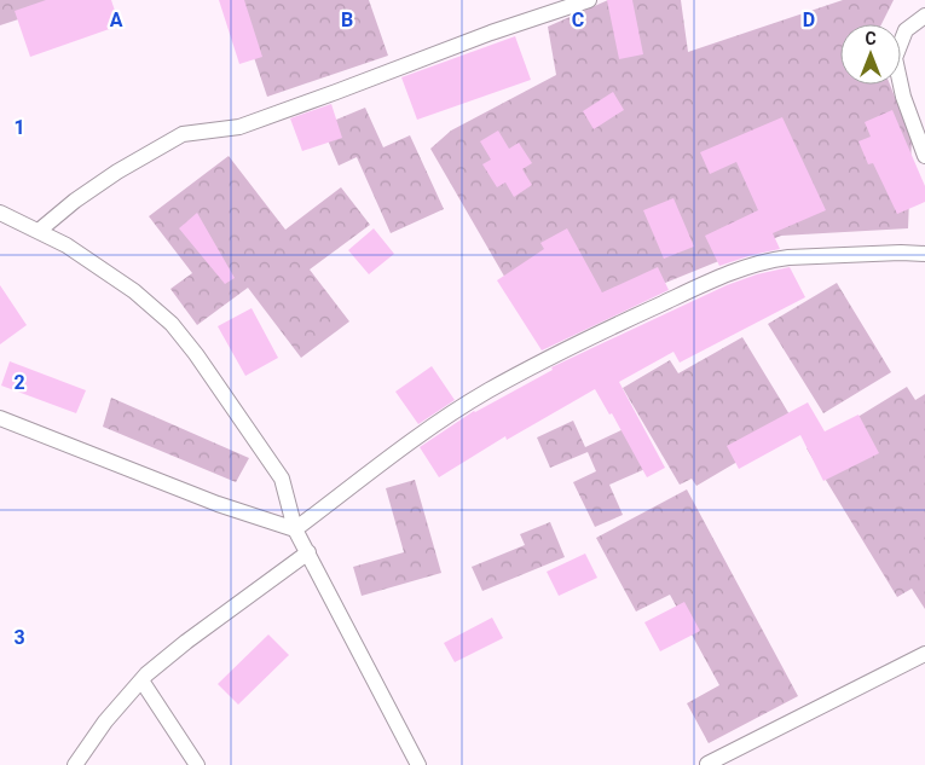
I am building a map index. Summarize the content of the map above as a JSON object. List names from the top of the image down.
{
  "north": "top",
  "grid": {
    "columns": [
      "A",
      "B",
      "C",
      "D"
    ],
    "rows": ["1", "2", "3"]
  }
}
